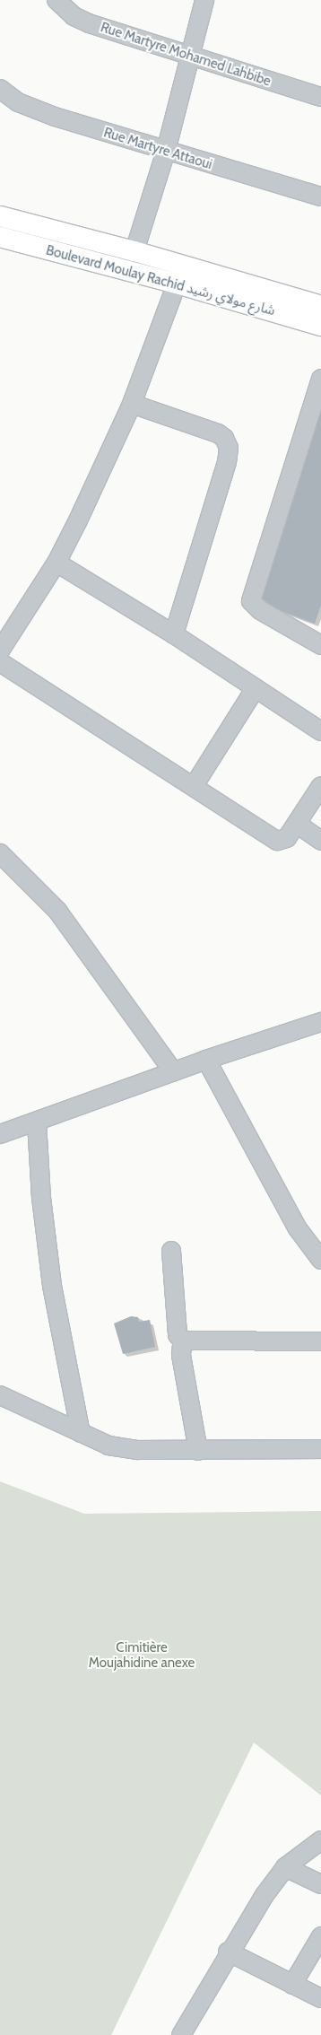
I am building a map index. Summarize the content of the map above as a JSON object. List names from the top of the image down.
{
  "streets": {
    "main road": ["Boulevard Moulay Rachid شارع مولاي رشيد"],
    "street": ["Rue Martyre Mohamed Lahbibe", "Rue Martyre Attaoui"]
  },
  "parks": ["Cimitière Moujahidine anexe"]
}
